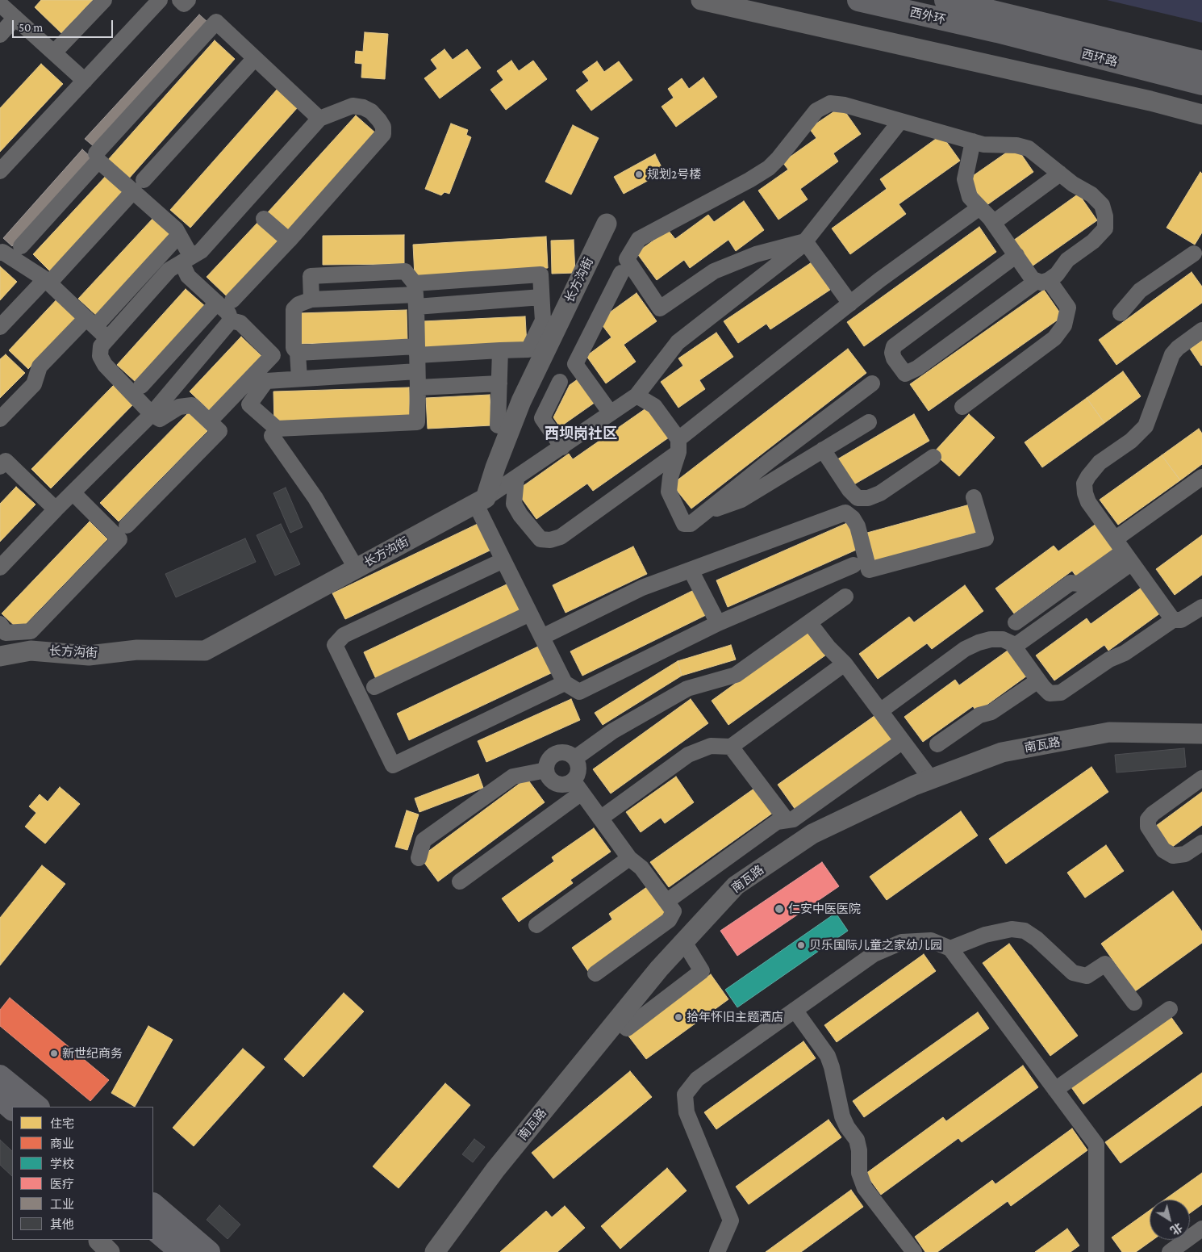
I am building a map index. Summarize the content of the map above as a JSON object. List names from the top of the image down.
{
  "streets": {
    "highway": ["西外环", "西环路"],
    "street": ["长方沟街", "南瓦路"]
  },
  "crossings": [
    ["西外环", "西环路"]
  ],
  "districts": ["西坝岗社区"],
  "places": [
    "规划2号楼",
    "仁安中医医院",
    "贝乐国际儿童之家幼儿园",
    "拾年怀旧主题酒店",
    "新世纪商务"
  ],
  "legend": [
    "住宅",
    "商业",
    "学校",
    "医疗",
    "工业",
    "其他"
  ],
  "scale_bar": "50 m",
  "north": "bottom right"
}
